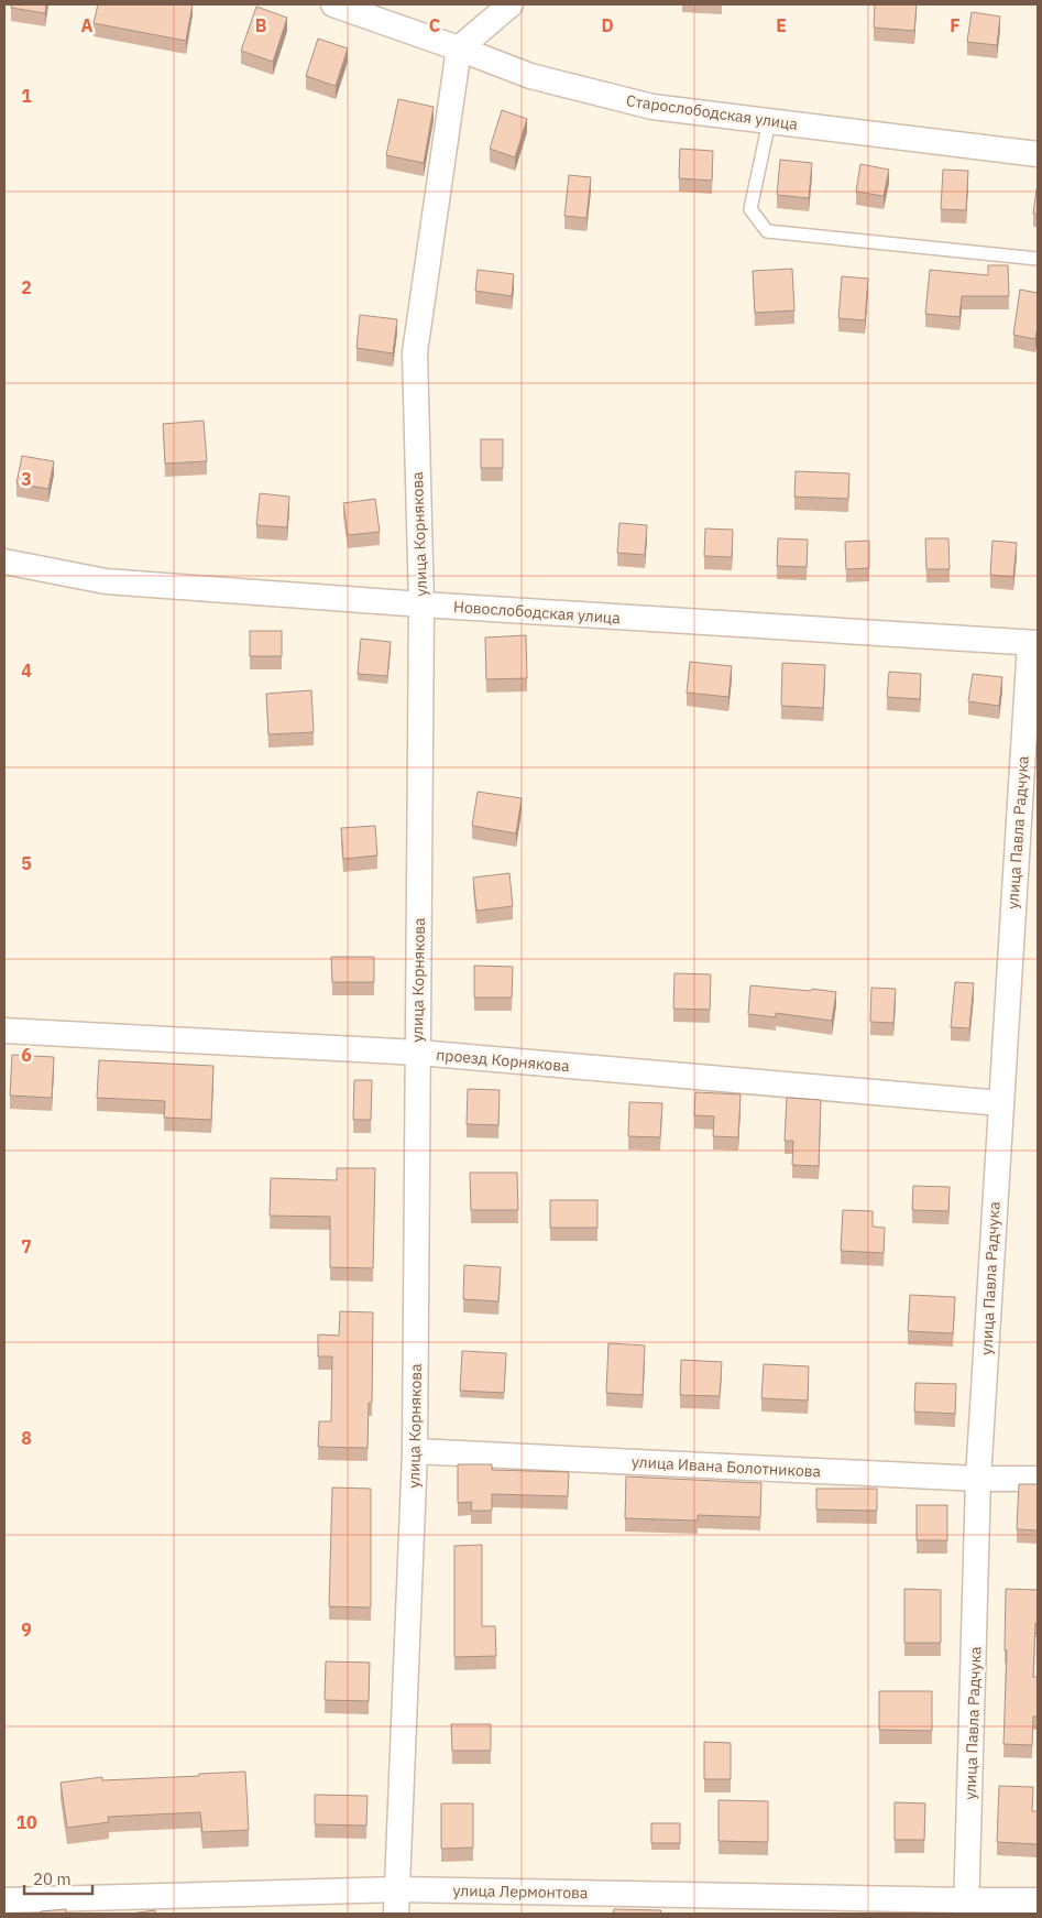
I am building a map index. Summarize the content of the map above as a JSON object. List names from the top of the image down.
{
  "streets": {
    "street": [
      "Старослободская улица",
      "улица Корнякова",
      "Новослободская улица",
      "улица Павла Радчука",
      "проезд Корнякова",
      "улица Ивана Болотникова",
      "улица Лермонтова"
    ]
  },
  "crossings": [
    ["Старослободская улица", "улица Корнякова"],
    ["улица Корнякова", "Новослободская улица"],
    ["улица Корнякова", "проезд Корнякова"],
    ["улица Корнякова", "улица Ивана Болотникова"],
    ["улица Корнякова", "улица Лермонтова"],
    ["Новослободская улица", "улица Павла Радчука"],
    ["улица Павла Радчука", "проезд Корнякова"],
    ["улица Павла Радчука", "улица Ивана Болотникова"],
    ["улица Павла Радчука", "улица Лермонтова"]
  ],
  "scale_bar": "20 m",
  "grid": {
    "columns": [
      "A",
      "B",
      "C",
      "D",
      "E",
      "F"
    ],
    "rows": [
      "1",
      "2",
      "3",
      "4",
      "5",
      "6",
      "7",
      "8",
      "9",
      "10"
    ]
  }
}
